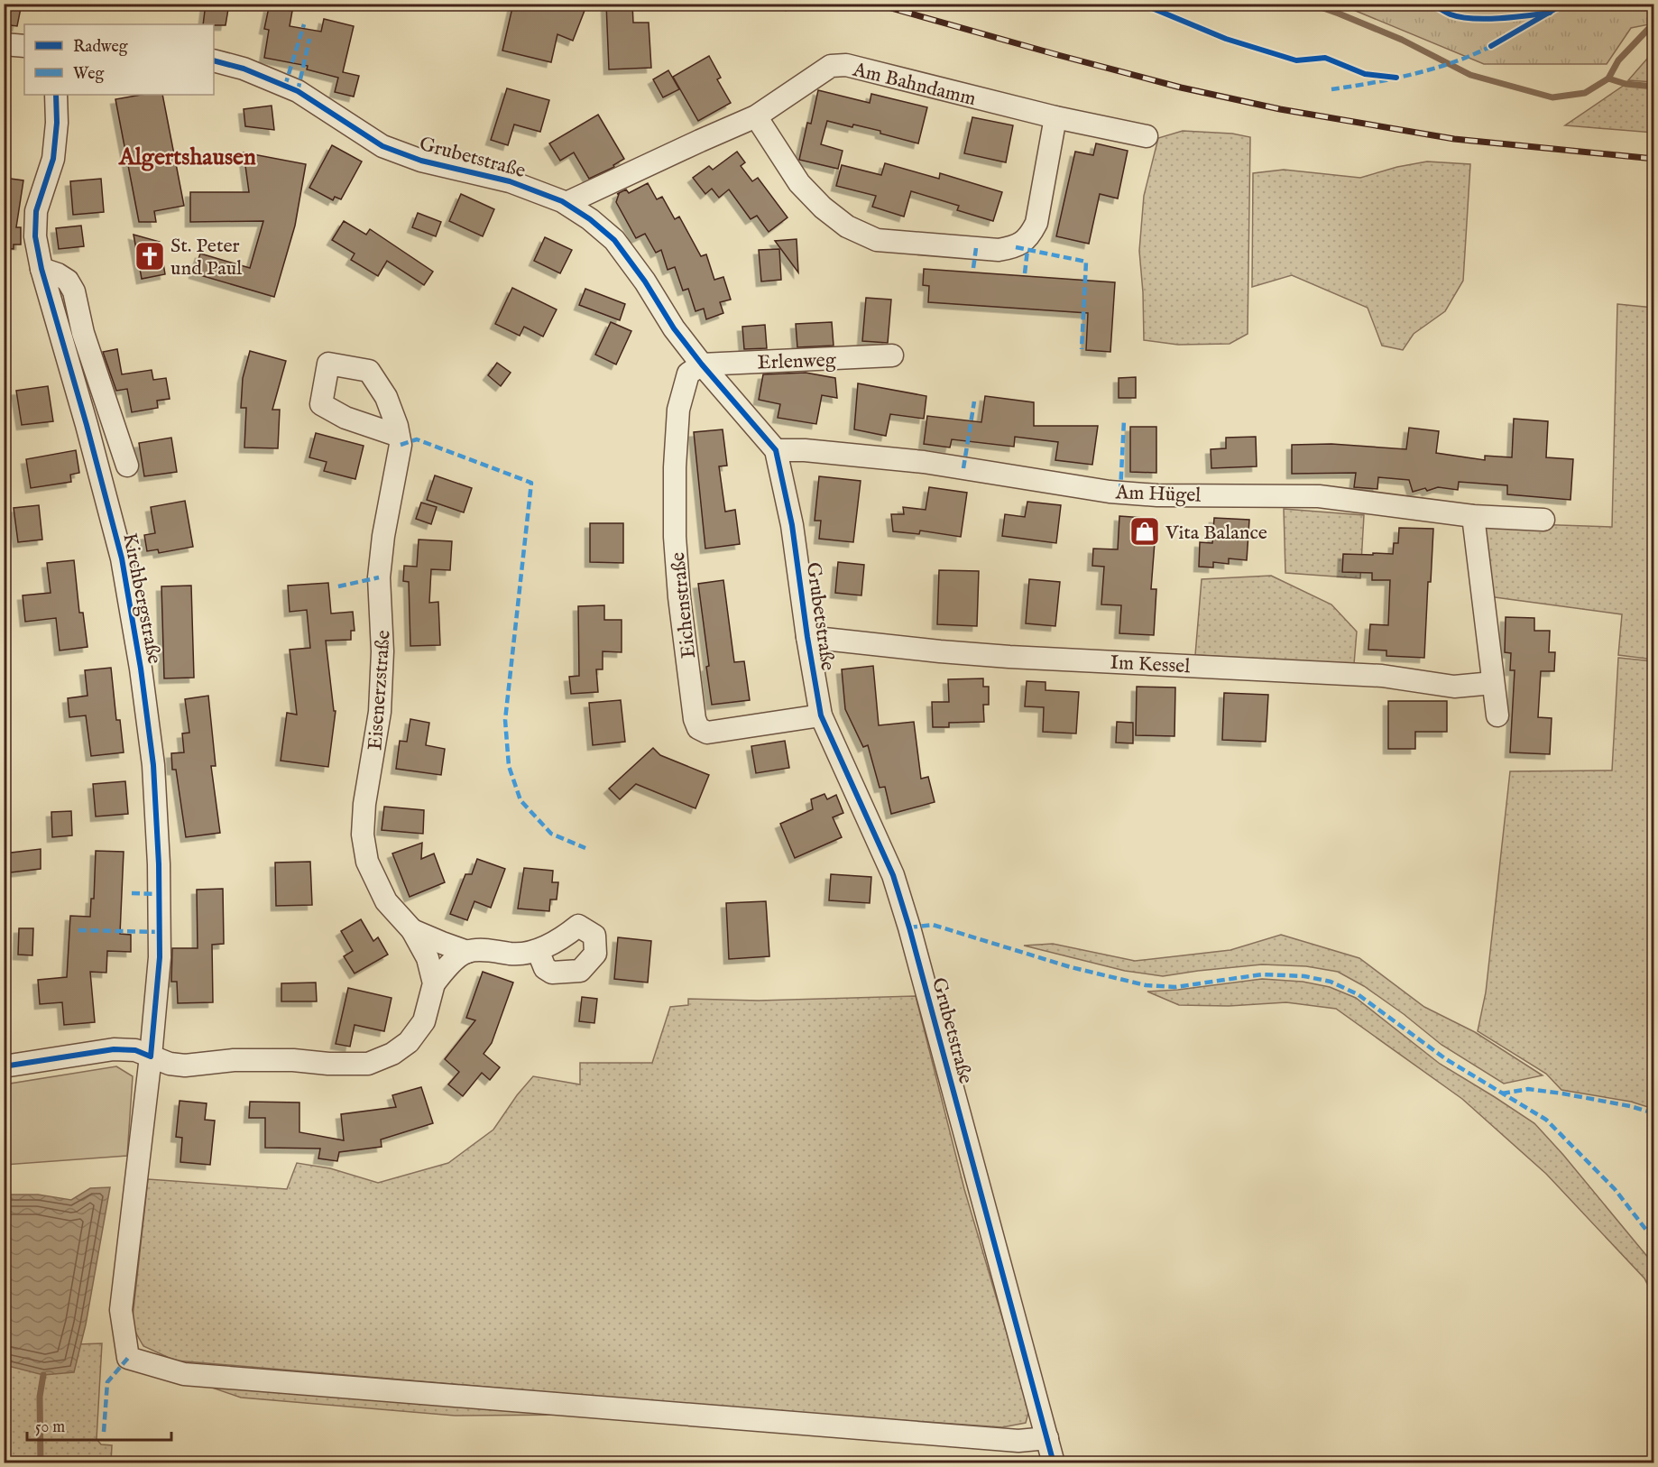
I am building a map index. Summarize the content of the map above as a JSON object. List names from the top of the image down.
{
  "streets": {
    "street": [
      "Am Bahndamm",
      "Grubetstraße",
      "Erlenweg",
      "Am Hügel",
      "Kirchbergstraße",
      "Eichenstraße",
      "Im Kessel",
      "Eisenerzstraße"
    ]
  },
  "crossings": [
    ["Am Bahndamm", "Grubetstraße"],
    ["Grubetstraße", "Erlenweg"],
    ["Grubetstraße", "Am Hügel"],
    ["Grubetstraße", "Kirchbergstraße"],
    ["Grubetstraße", "Eichenstraße"],
    ["Grubetstraße", "Im Kessel"],
    ["Erlenweg", "Eichenstraße"]
  ],
  "districts": ["Algertshausen"],
  "places": {
    "church": ["St. Peter und Paul"],
    "shop": ["Vita Balance"]
  },
  "legend": ["Radweg", "Weg"],
  "scale_bar": "50 m"
}
